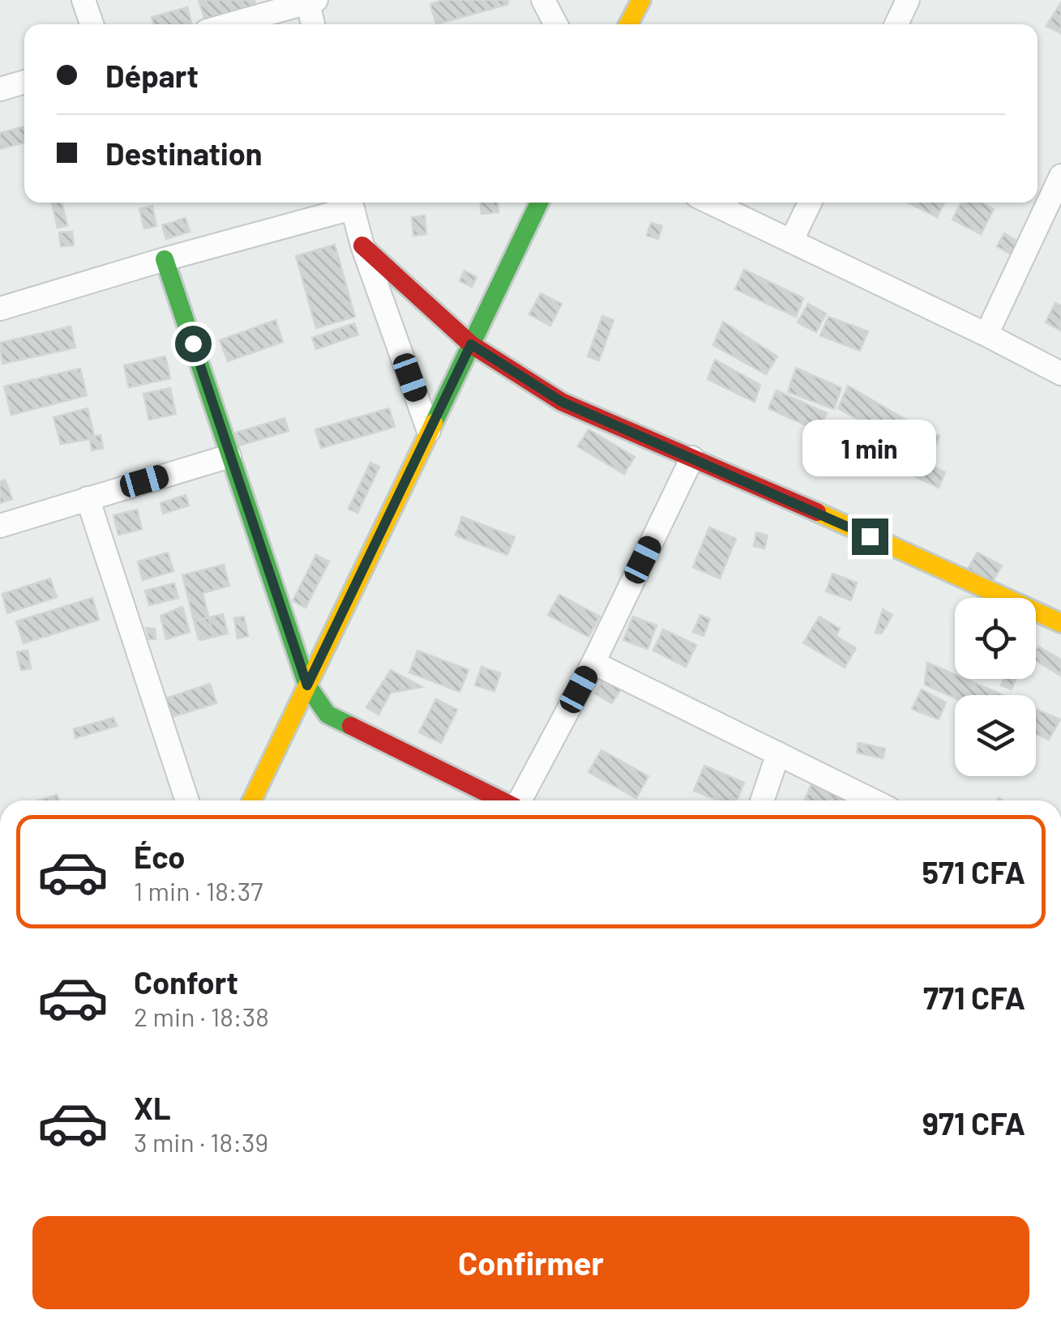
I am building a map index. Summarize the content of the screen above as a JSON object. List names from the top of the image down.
{
  "page": {
    "banner": ["Départ", "Destination"],
    "bubble": "1 min",
    "list": [
      {
        "name": "Éco",
        "note": "1 min · 18:37",
        "value": "571 CFA"
      },
      {
        "name": "Confort",
        "note": "2 min · 18:38",
        "value": "771 CFA"
      },
      {
        "name": "XL",
        "note": "3 min · 18:39",
        "value": "971 CFA"
      }
    ],
    "buttons": "Confirmer"
  }
}
